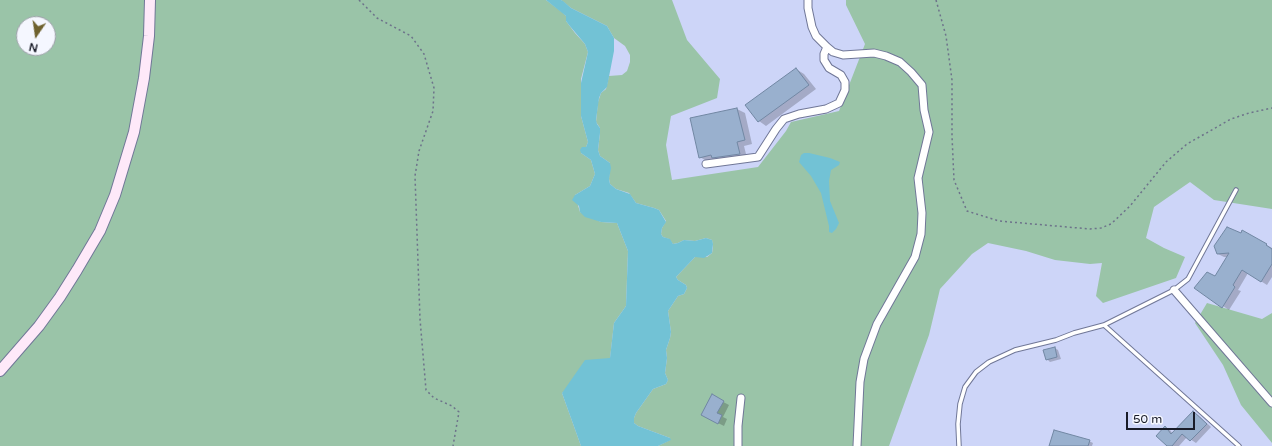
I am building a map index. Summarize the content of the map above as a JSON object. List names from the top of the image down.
{
  "scale_bar": "50 m",
  "north": "bottom"
}
